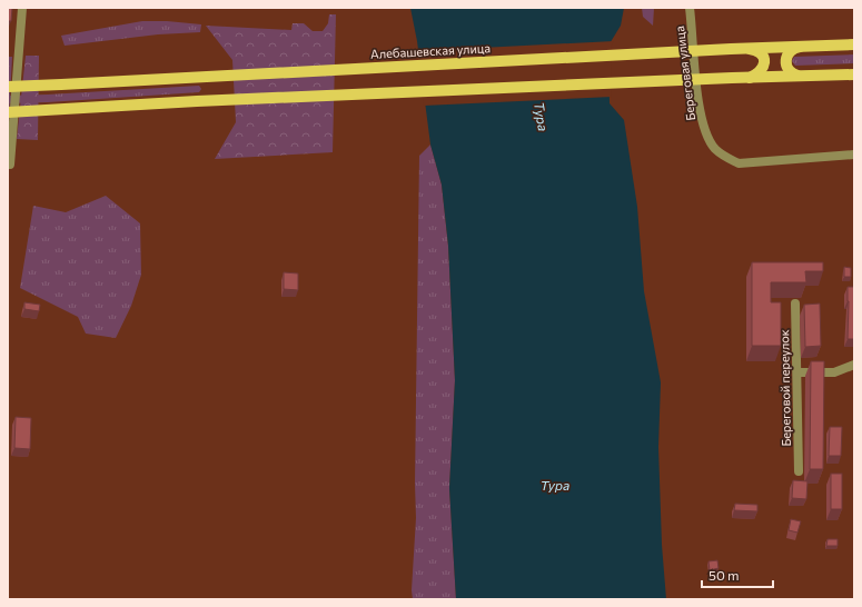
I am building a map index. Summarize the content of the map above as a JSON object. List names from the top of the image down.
{
  "streets": {
    "main road": ["Алебашевская улица"],
    "street": ["Береговая улица", "Береговой переулок"]
  },
  "water": ["Тура"],
  "scale_bar": "50 m"
}
